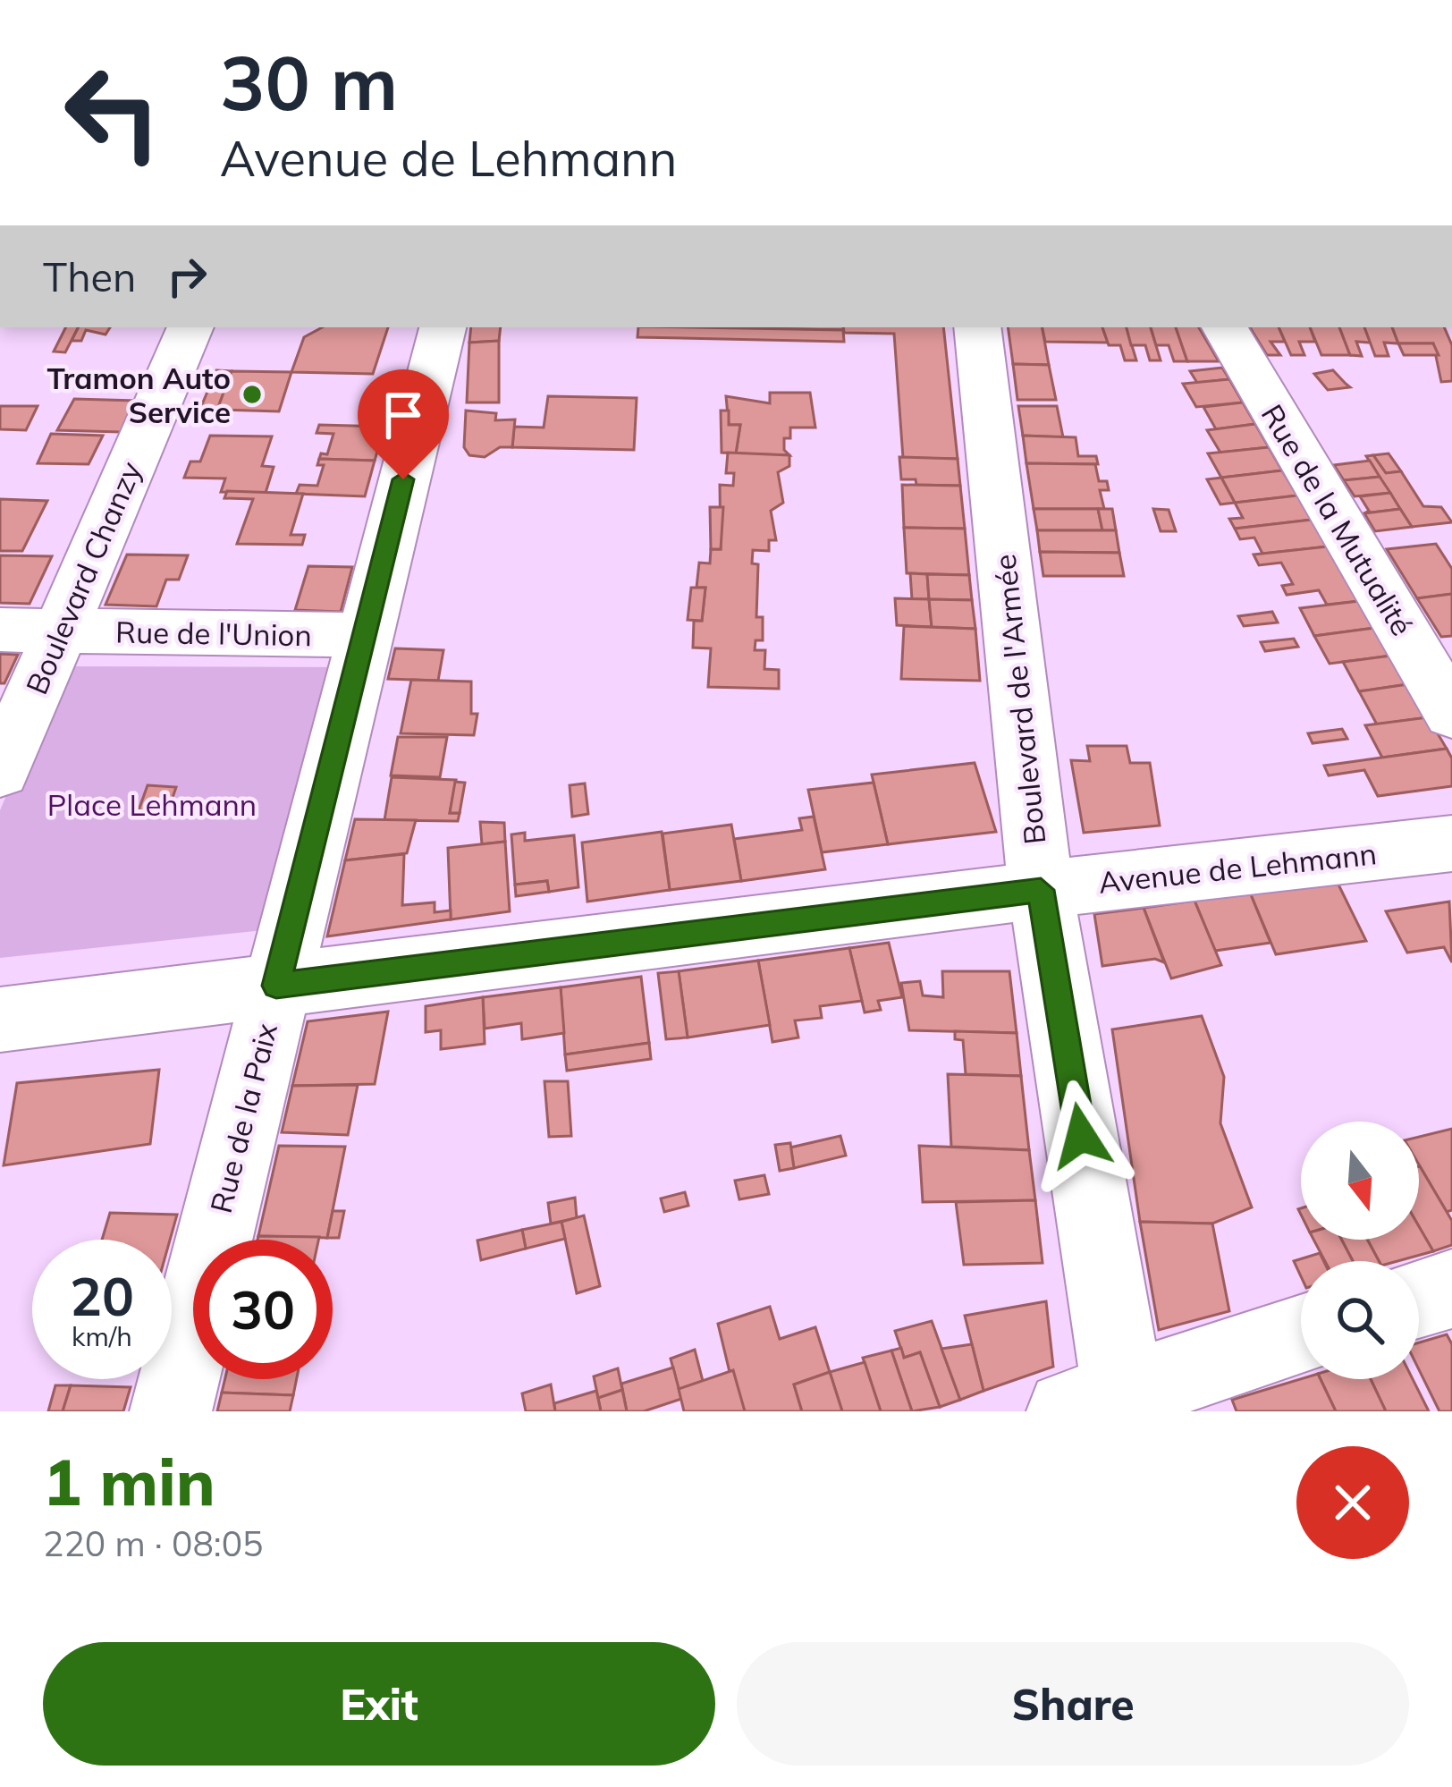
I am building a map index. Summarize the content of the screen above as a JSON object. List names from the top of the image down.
{
  "streets": {
    "street": [
      "Rue de la Mutualité",
      "Boulevard Chanzy",
      "Rue de l'Union",
      "Boulevard de l'Armée",
      "Avenue de Lehmann",
      "Rue de la Paix"
    ]
  },
  "crossings": [
    ["Boulevard Chanzy", "Rue de l'Union"],
    ["Rue de l'Union", "Rue de la Paix"],
    ["Boulevard de l'Armée", "Avenue de Lehmann"],
    ["Avenue de Lehmann", "Rue de la Paix"]
  ],
  "parks": ["Place Lehmann"],
  "places": ["Tramon Auto Service"],
  "north": "bottom",
  "page": {
    "turn": ["30 m", "Avenue de Lehmann"],
    "then": "Then",
    "speed": "20 km/h",
    "limit": "30",
    "heading": ["1 min", "220 m · 08:05"],
    "buttons": ["Exit", "Share"]
  }
}
